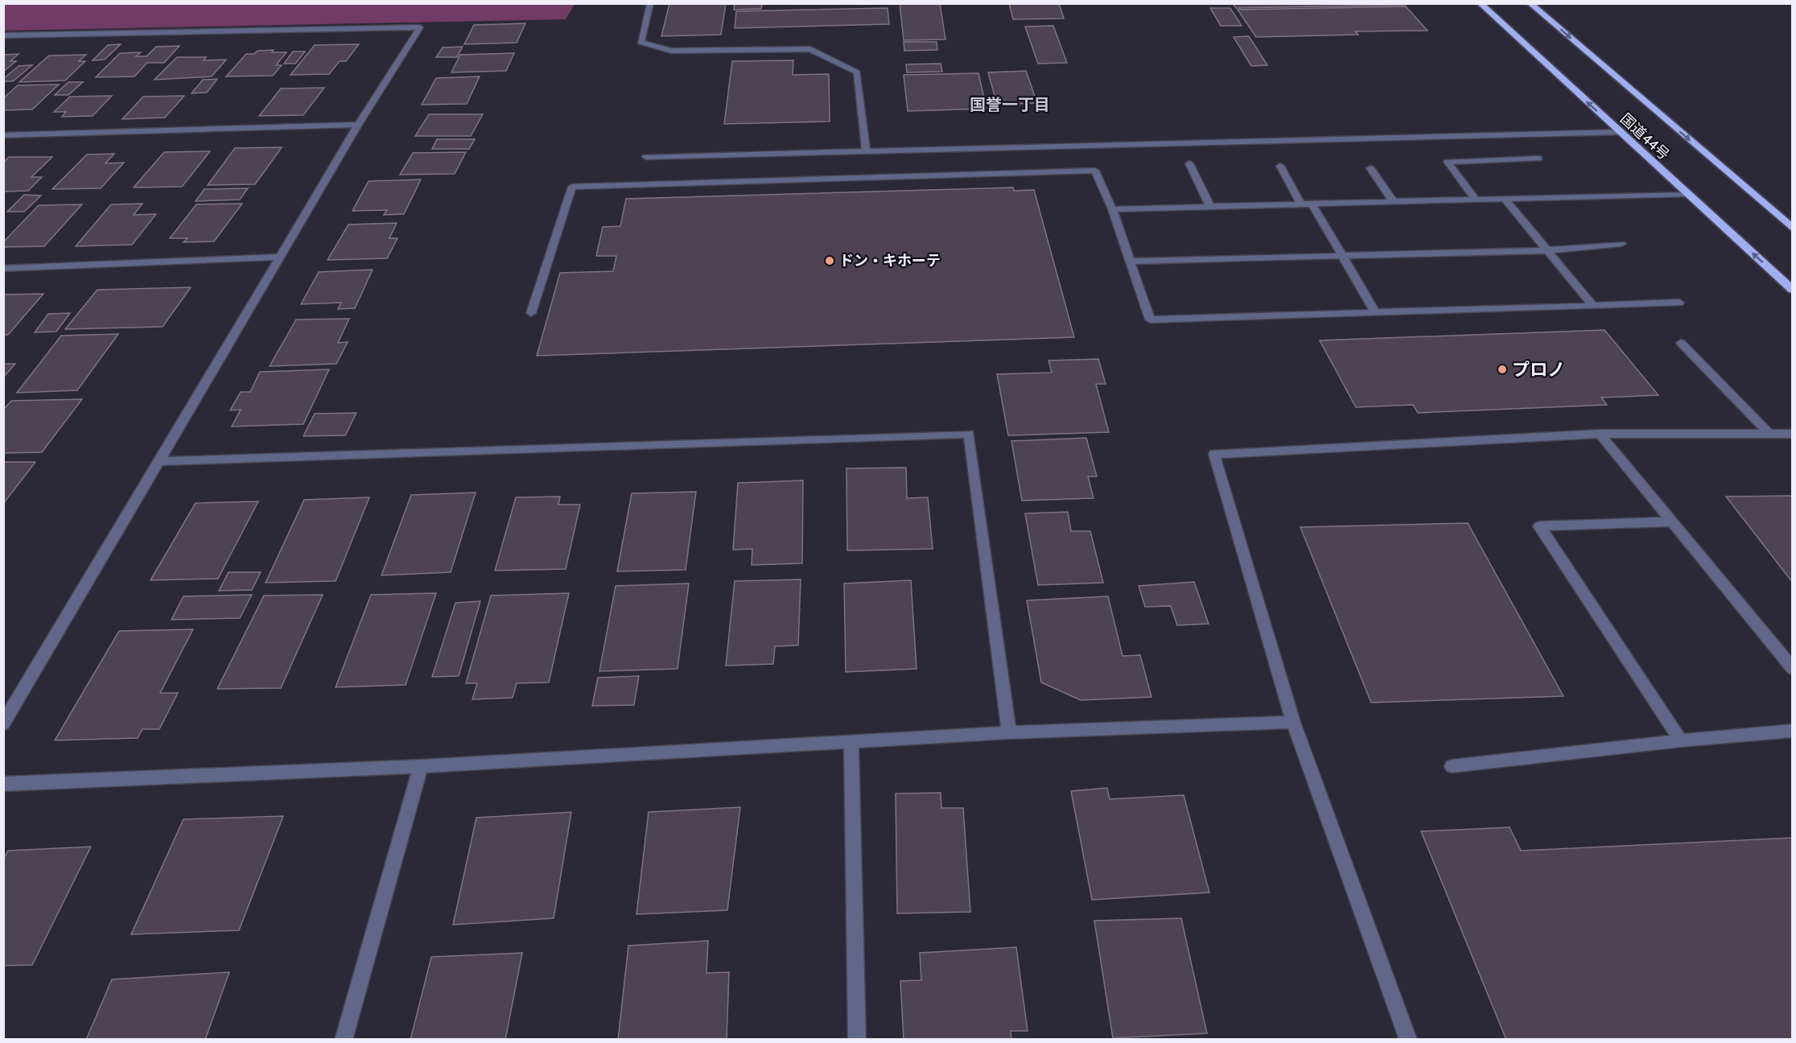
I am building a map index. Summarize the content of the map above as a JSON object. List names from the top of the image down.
{
  "streets": {
    "highway": ["国道44号"]
  },
  "districts": ["国誉一丁目"],
  "places": ["ドン・キホーテ", "プロノ"]
}
